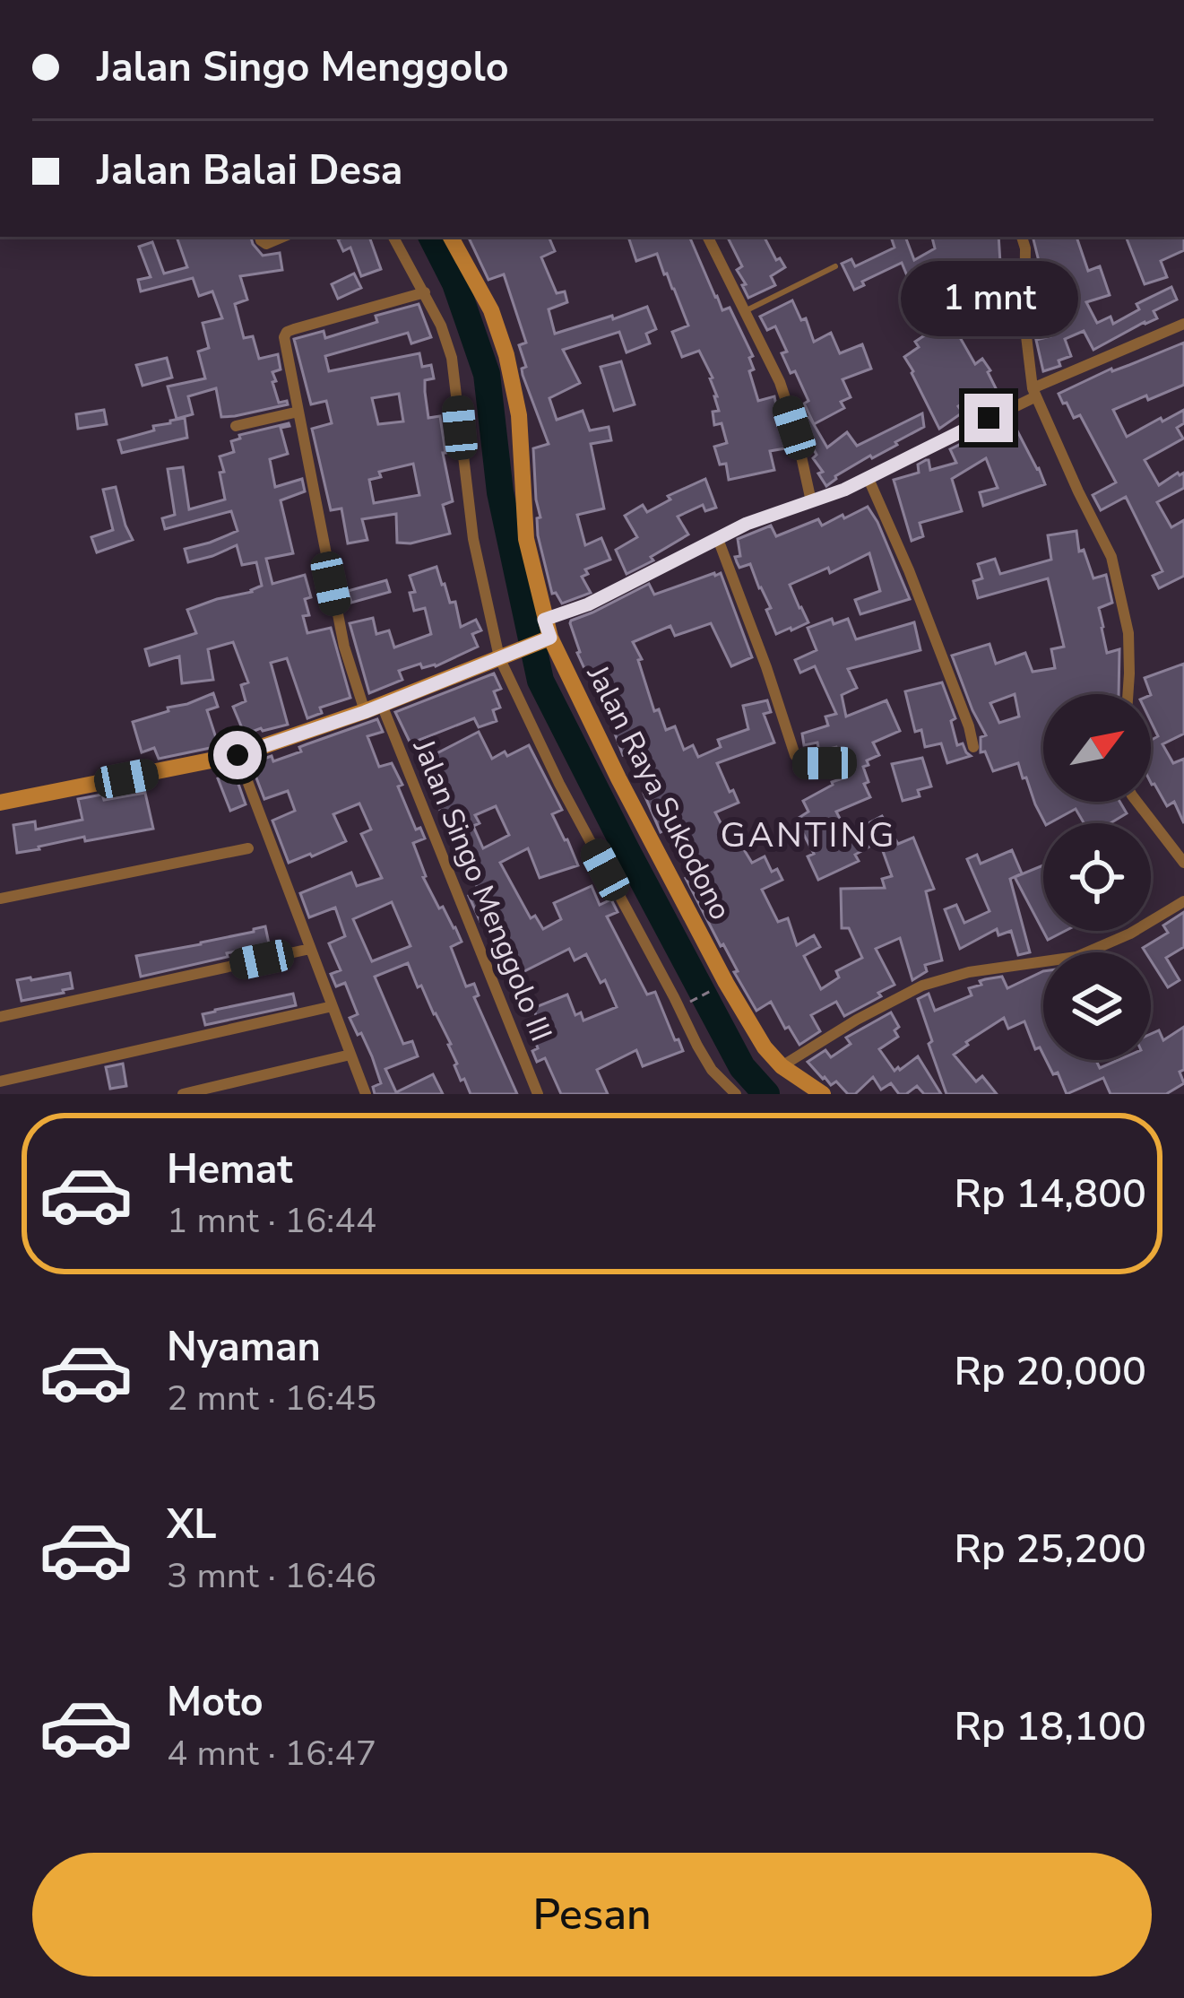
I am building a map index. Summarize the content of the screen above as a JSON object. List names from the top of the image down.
{
  "streets": {
    "main road": ["Jalan Raya Sukodono"],
    "street": ["Jalan Singo Menggolo III"]
  },
  "districts": ["GANTING"],
  "north": "top right",
  "page": {
    "banner": ["Jalan Singo Menggolo", "Jalan Balai Desa"],
    "bubble": "1 mnt",
    "list": [
      {
        "name": "Hemat",
        "note": "1 mnt · 16:44",
        "value": "Rp 14,800"
      },
      {
        "name": "Nyaman",
        "note": "2 mnt · 16:45",
        "value": "Rp 20,000"
      },
      {
        "name": "XL",
        "note": "3 mnt · 16:46",
        "value": "Rp 25,200"
      },
      {
        "name": "Moto",
        "note": "4 mnt · 16:47",
        "value": "Rp 18,100"
      }
    ],
    "buttons": "Pesan"
  }
}
